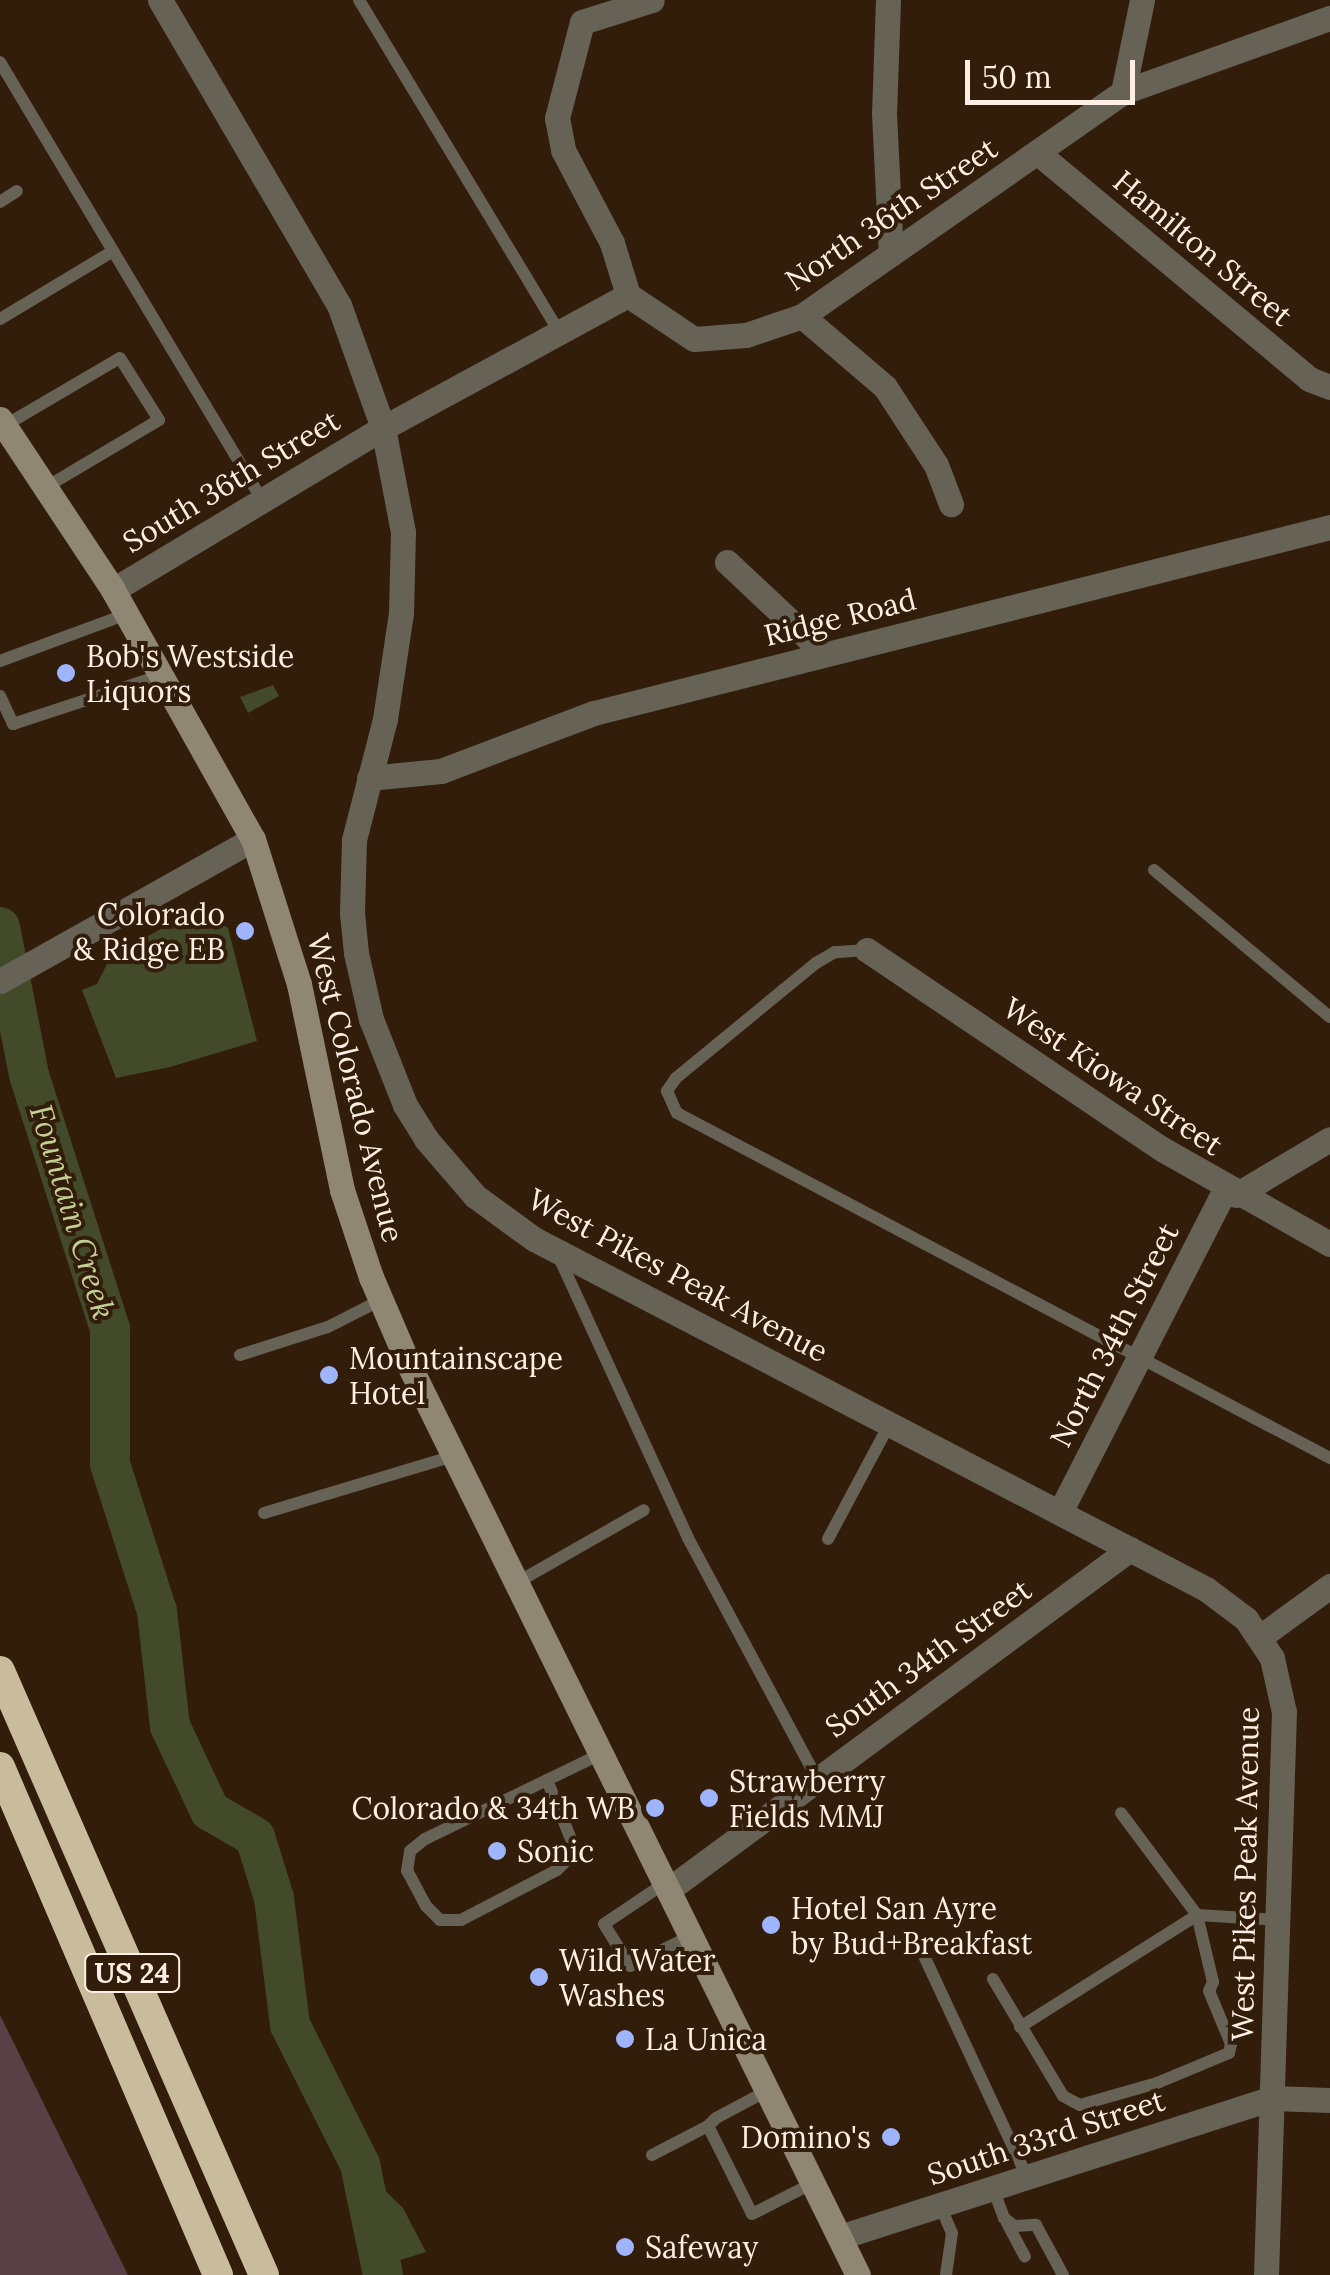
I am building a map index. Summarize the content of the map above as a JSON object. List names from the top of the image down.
{
  "streets": {
    "highway": ["US 24"],
    "main road": ["West Colorado Avenue"],
    "street": [
      "North 36th Street",
      "Hamilton Street",
      "South 36th Street",
      "Ridge Road",
      "West Kiowa Street",
      "West Pikes Peak Avenue",
      "North 34th Street",
      "South 34th Street",
      "South 33rd Street"
    ]
  },
  "crossings": [
    ["North 36th Street", "Hamilton Street"],
    ["South 36th Street", "West Colorado Avenue"],
    ["South 36th Street", "West Pikes Peak Avenue"],
    ["Ridge Road", "West Pikes Peak Avenue"],
    ["West Kiowa Street", "North 34th Street"],
    ["West Colorado Avenue", "South 34th Street"],
    ["West Colorado Avenue", "South 33rd Street"],
    ["West Pikes Peak Avenue", "North 34th Street"],
    ["West Pikes Peak Avenue", "South 34th Street"],
    ["West Pikes Peak Avenue", "South 33rd Street"]
  ],
  "water": ["Fountain Creek"],
  "places": [
    "Bob's Westside Liquors",
    "Colorado & Ridge EB",
    "Mountainscape Hotel",
    "Strawberry Fields MMJ",
    "Colorado & 34th WB",
    "Sonic",
    "Hotel San Ayre by Bud+Breakfast",
    "Wild Water Washes",
    "La Unica",
    "Domino's",
    "Safeway"
  ],
  "scale_bar": "50 m"
}
